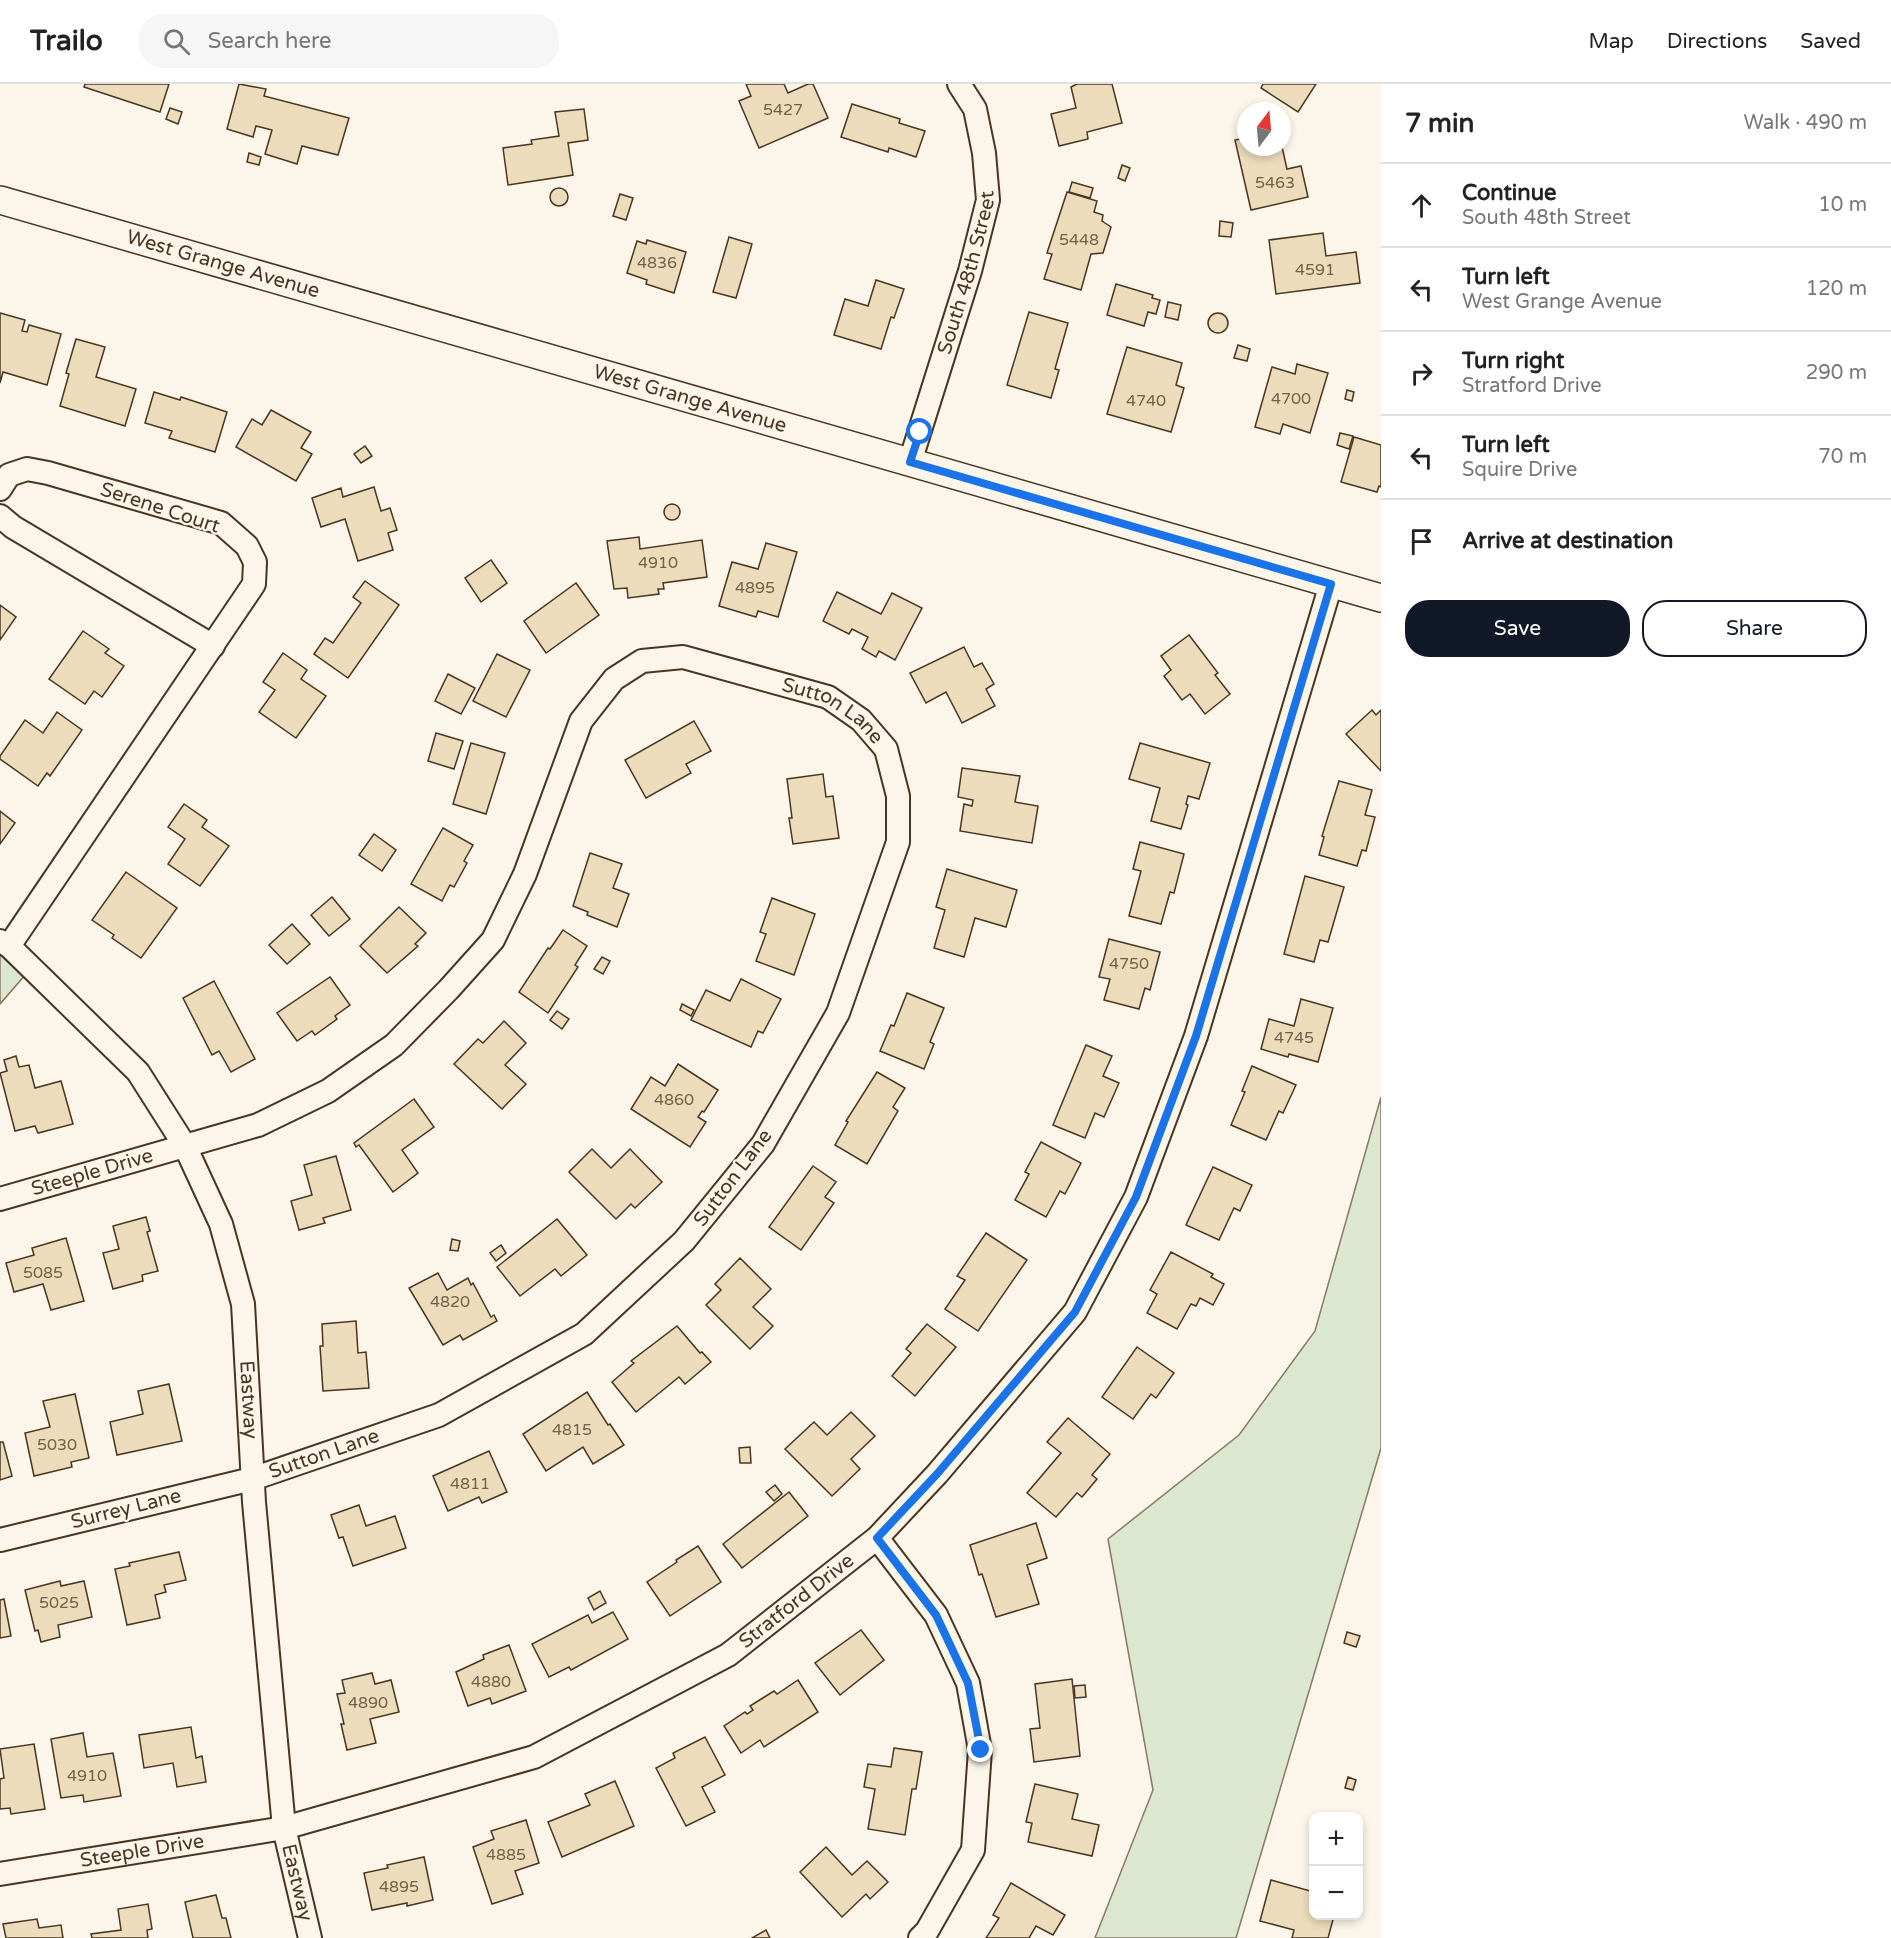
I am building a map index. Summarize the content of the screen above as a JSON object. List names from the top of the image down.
{
  "streets": {
    "street": [
      "West Grange Avenue",
      "South 48th Street",
      "Serene Court",
      "Sutton Lane",
      "Steeple Drive",
      "Eastway",
      "Surrey Lane",
      "Stratford Drive"
    ]
  },
  "crossings": [
    ["West Grange Avenue", "South 48th Street"],
    ["West Grange Avenue", "Stratford Drive"],
    ["Serene Court", "Eastway"],
    ["Sutton Lane", "Steeple Drive"],
    ["Sutton Lane", "Eastway"],
    ["Sutton Lane", "Surrey Lane"],
    ["Steeple Drive", "Eastway"],
    ["Steeple Drive", "Stratford Drive"],
    ["Eastway", "Surrey Lane"],
    ["Eastway", "Stratford Drive"]
  ],
  "house_numbers": [
    "5427",
    "5463",
    "5448",
    "4836",
    "4591",
    "4700",
    "4740",
    "4910",
    "4895",
    "4750",
    "4745",
    "4860",
    "5085",
    "4820",
    "4815",
    "5030",
    "4811",
    "5025",
    "4880",
    "4890",
    "4910",
    "4885",
    "4895"
  ],
  "north": "top",
  "page": {
    "header": "Trailo",
    "search": "Search here",
    "nav": ["Map", "Directions", "Saved"],
    "heading": ["7 min", "Walk · 490 m"],
    "list": [
      ["Continue", "South 48th Street", "10 m"],
      ["Turn left", "West Grange Avenue", "120 m"],
      ["Turn right", "Stratford Drive", "290 m"],
      ["Turn left", "Squire Drive", "70 m"],
      "Arrive at destination"
    ],
    "buttons": ["Save", "Share"],
    "map_buttons": ["+", "−"]
  }
}
